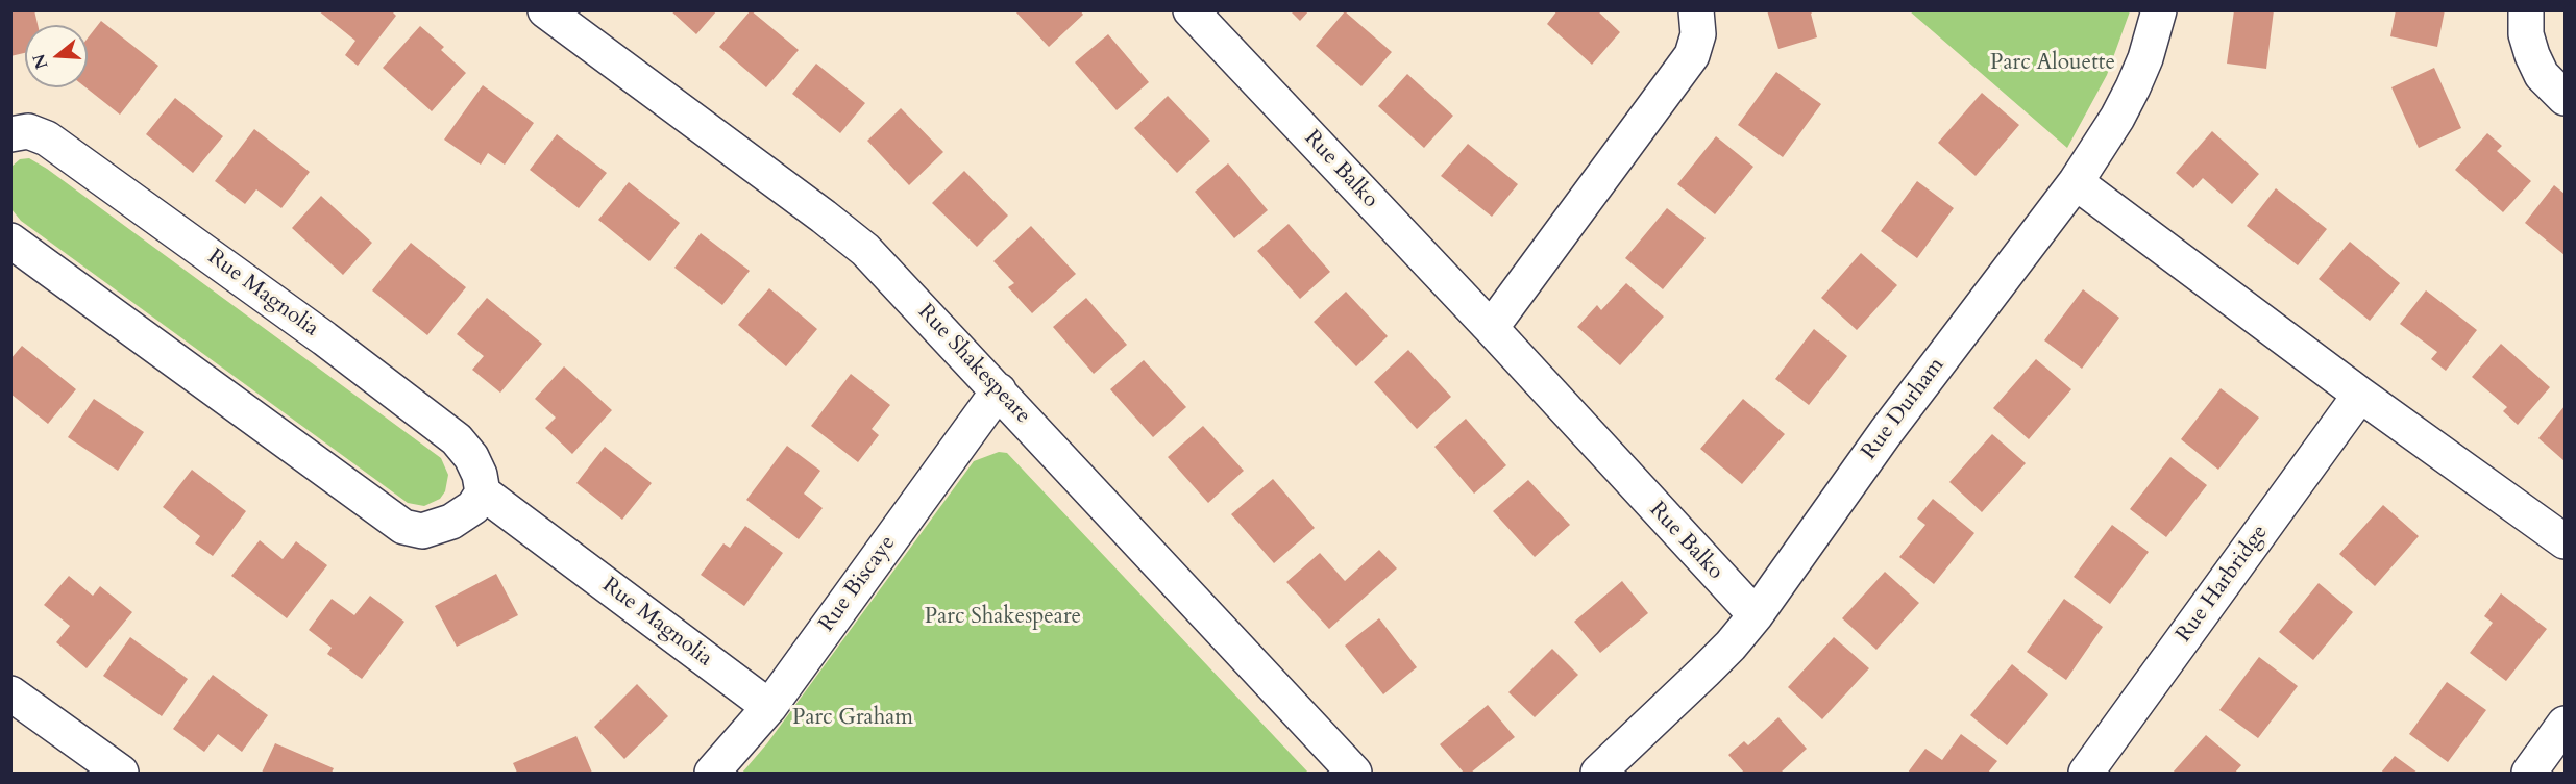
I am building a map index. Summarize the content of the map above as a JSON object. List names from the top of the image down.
{
  "streets": {
    "street": [
      "Rue Balko",
      "Rue Magnolia",
      "Rue Shakespeare",
      "Rue Durham",
      "Rue Biscaye",
      "Rue Harbridge"
    ]
  },
  "crossings": [
    ["Rue Balko", "Rue Durham"],
    ["Rue Magnolia", "Rue Biscaye"],
    ["Rue Shakespeare", "Rue Biscaye"]
  ],
  "parks": ["Parc Alouette", "Parc Shakespeare", "Parc Graham"],
  "north": "left"
}
